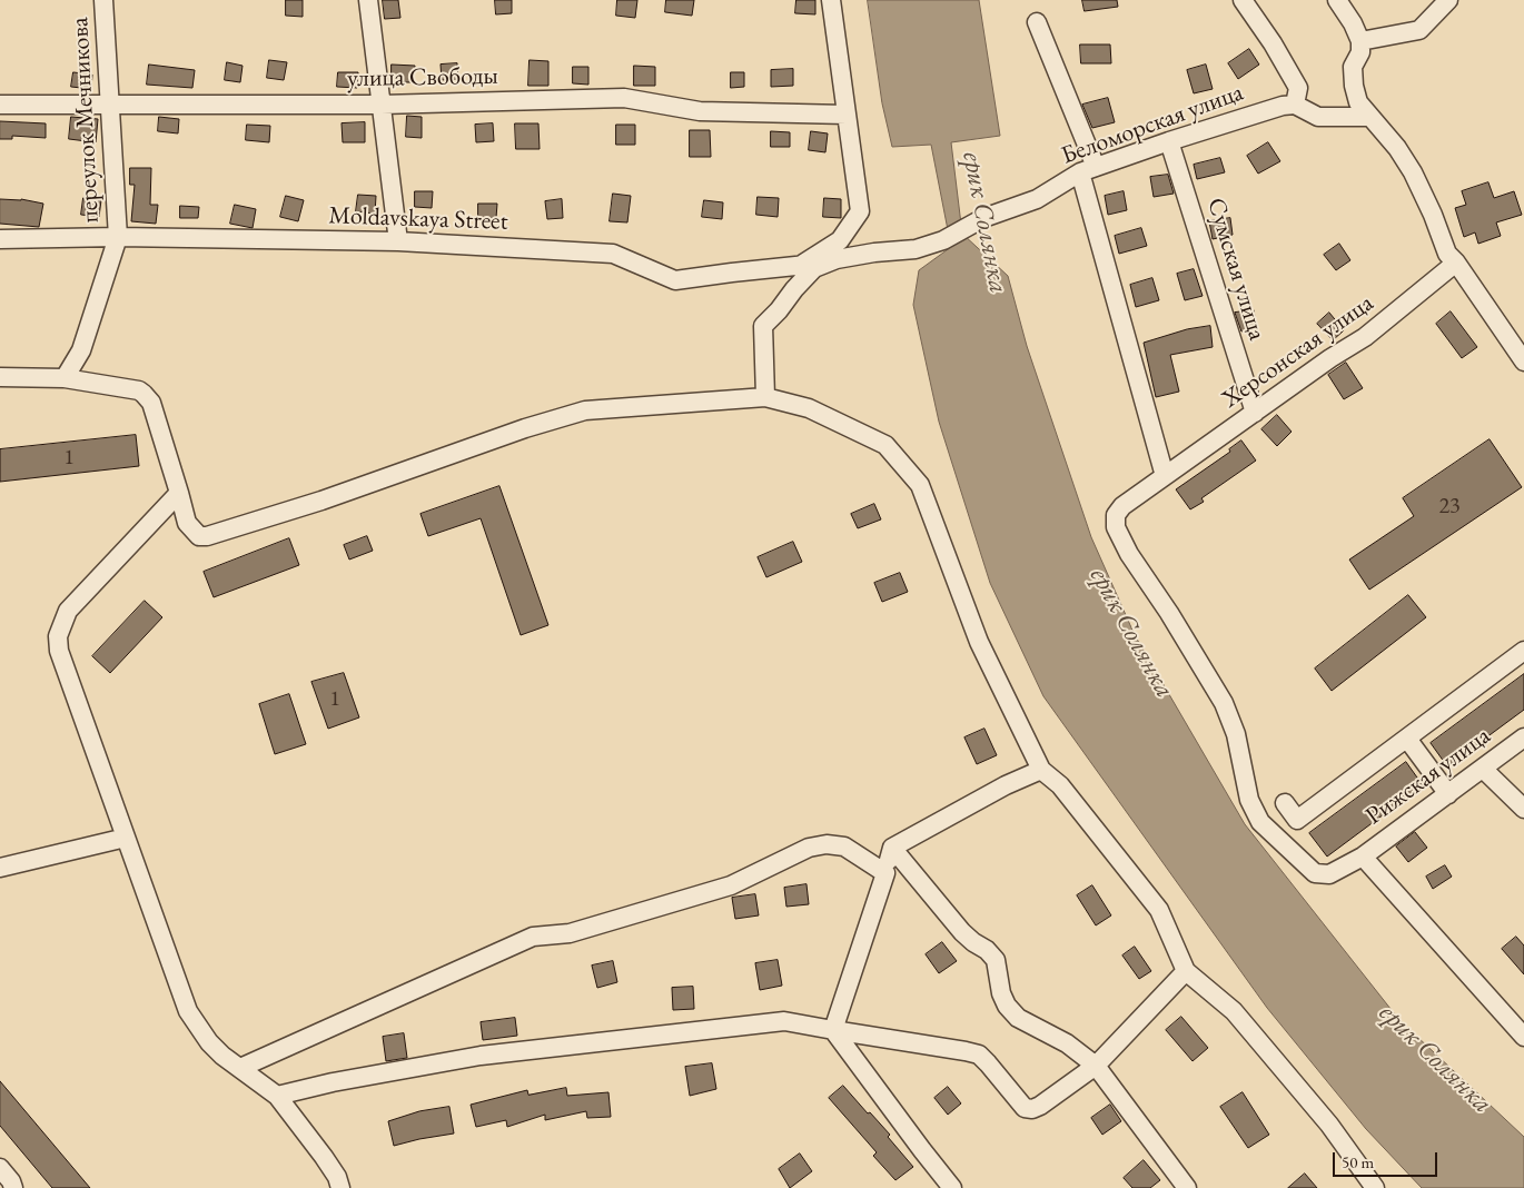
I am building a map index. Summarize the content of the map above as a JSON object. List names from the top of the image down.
{
  "streets": {
    "street": [
      "улица Свободы",
      "переулок Мечникова",
      "Беломорская улица",
      "Moldavskaya Street",
      "Сумская улица",
      "Херсонская улица",
      "Рижская улица"
    ]
  },
  "crossings": [
    ["улица Свободы", "переулок Мечникова"],
    ["переулок Мечникова", "Moldavskaya Street"],
    ["Беломорская улица", "Moldavskaya Street"],
    ["Беломорская улица", "Сумская улица"],
    ["Сумская улица", "Херсонская улица"],
    ["Херсонская улица", "Рижская улица"]
  ],
  "water": ["ерик Солянка"],
  "house_numbers": ["1", "23", "1"],
  "scale_bar": "50 m"
}
